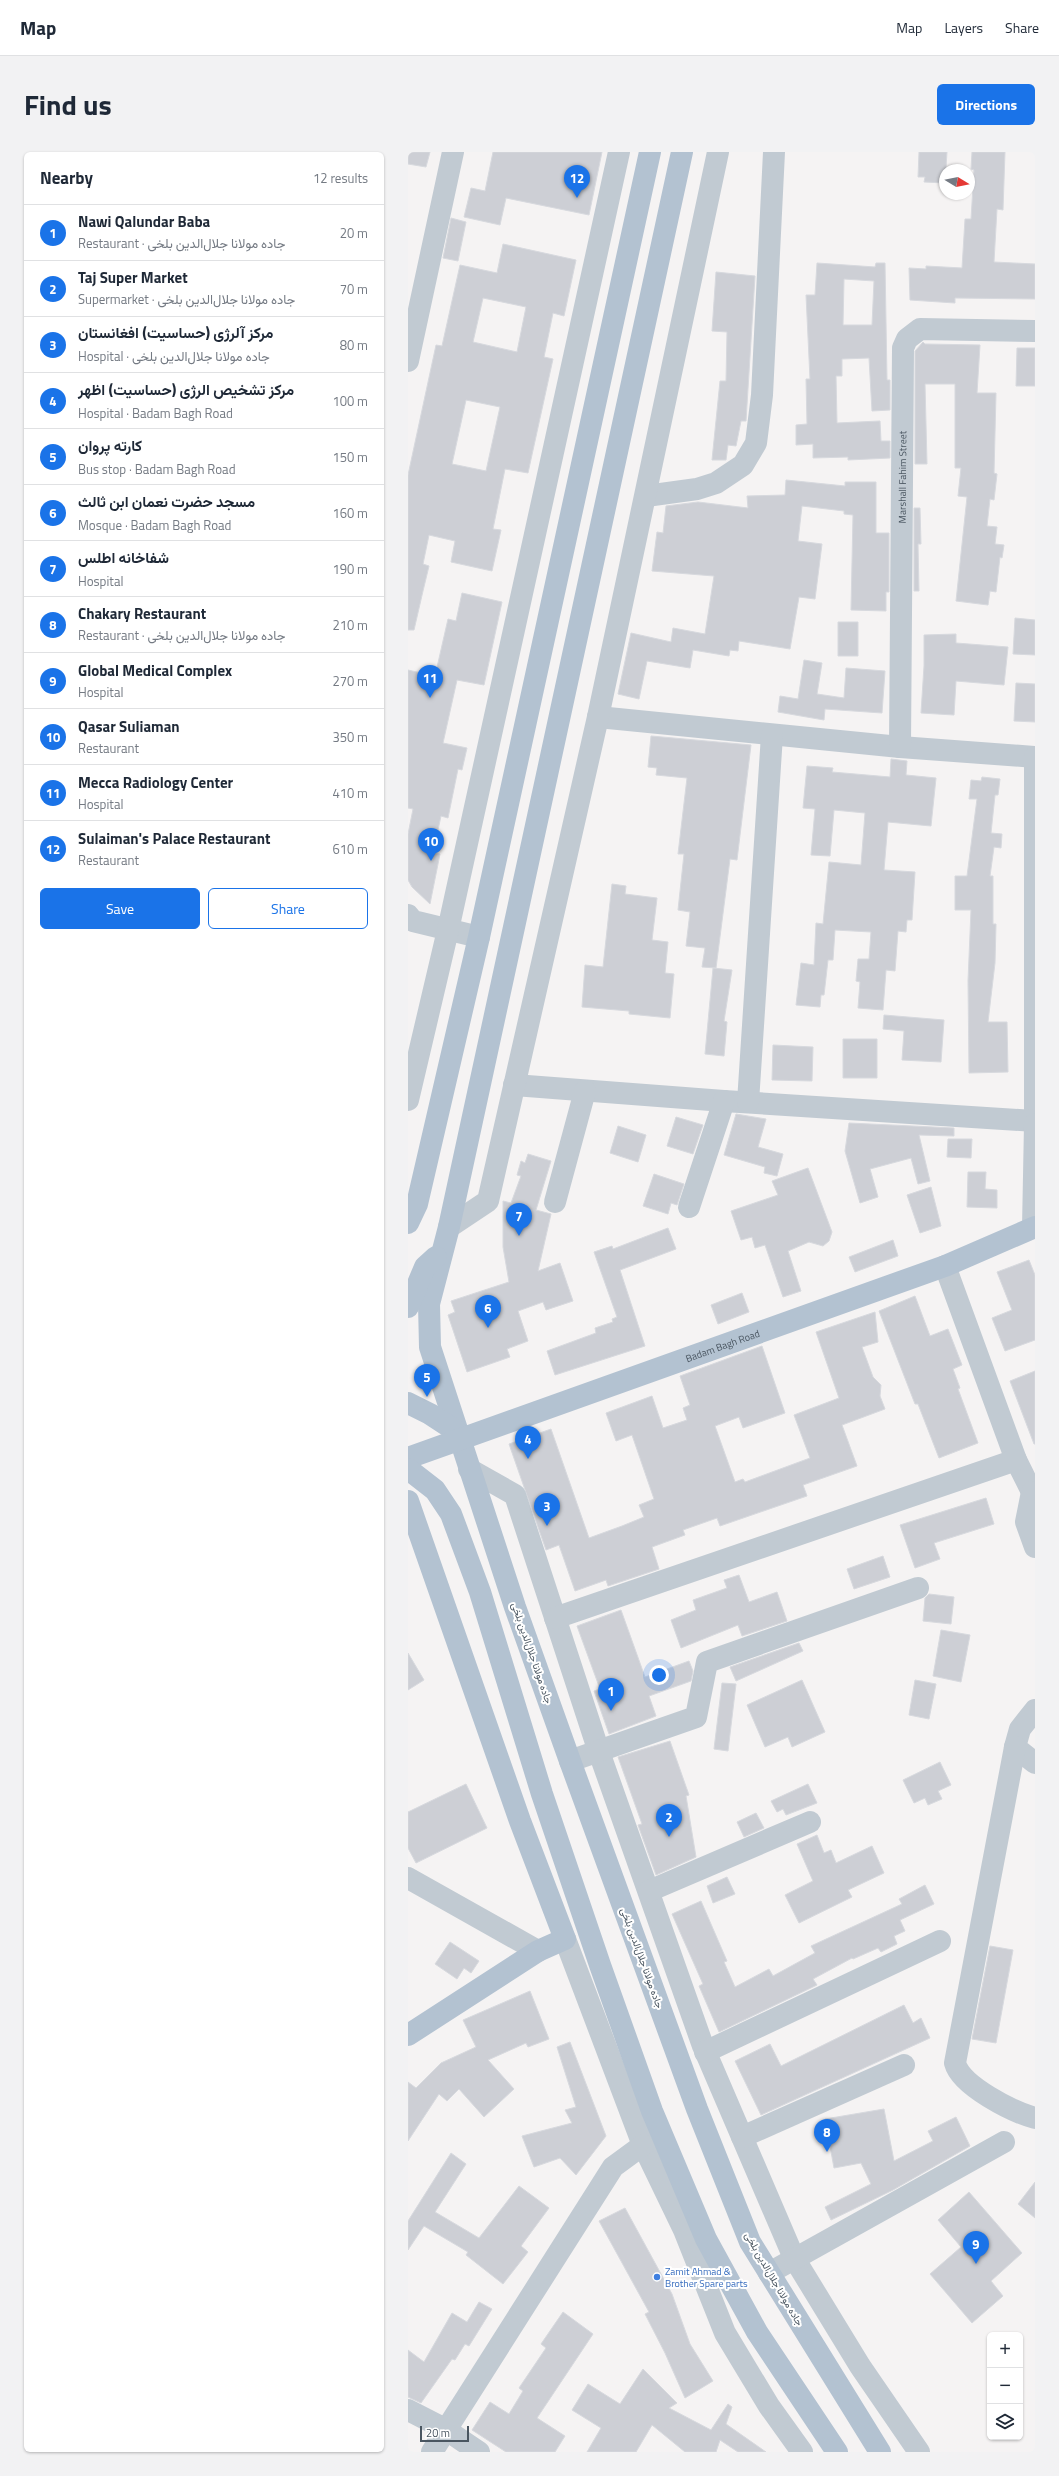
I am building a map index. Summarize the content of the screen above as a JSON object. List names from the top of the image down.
{
  "streets": {
    "main road": ["Badam Bagh Road", "جاده مولانا جلال‌الدین بلخی"],
    "street": ["Marshall Fahim Street"]
  },
  "crossings": [
    ["Badam Bagh Road", "جاده مولانا جلال‌الدین بلخی"]
  ],
  "places": ["Zamit Ahmad & Brother Spare parts"],
  "scale_bar": "20 m",
  "north": "right",
  "page": {
    "header": "Map",
    "nav": ["Map", "Layers", "Share"],
    "title": "Find us",
    "buttons": [
      "Directions",
      ["Save", "Share"]
    ],
    "heading": ["Nearby", "12 results"],
    "pins": [
      "12",
      "11",
      "10",
      "7",
      "6",
      "5",
      "4",
      "3",
      "1",
      "2",
      "8",
      "9"
    ],
    "list": [
      {
        "mark": "1",
        "name": "Nawi Qalundar Baba",
        "note": "Restaurant · جاده مولانا جلال‌الدین بلخی",
        "value": "20 m"
      },
      {
        "mark": "2",
        "name": "Taj Super Market",
        "note": "Supermarket · جاده مولانا جلال‌الدین بلخی",
        "value": "70 m"
      },
      {
        "mark": "3",
        "name": "مرکز آلرژی (حساسیت) افغانستان",
        "note": "Hospital · جاده مولانا جلال‌الدین بلخی",
        "value": "80 m"
      },
      {
        "mark": "4",
        "name": "مرکز تشخیص الرژی (حساسیت) اظهر",
        "note": "Hospital · Badam Bagh Road",
        "value": "100 m"
      },
      {
        "mark": "5",
        "name": "کارته پروان",
        "note": "Bus stop · Badam Bagh Road",
        "value": "150 m"
      },
      {
        "mark": "6",
        "name": "مسجد حضرت نعمان ابن ثالث",
        "note": "Mosque · Badam Bagh Road",
        "value": "160 m"
      },
      {
        "mark": "7",
        "name": "شفاخانه اطلس",
        "note": "Hospital",
        "value": "190 m"
      },
      {
        "mark": "8",
        "name": "Chakary Restaurant",
        "note": "Restaurant · جاده مولانا جلال‌الدین بلخی",
        "value": "210 m"
      },
      {
        "mark": "9",
        "name": "Global Medical Complex",
        "note": "Hospital",
        "value": "270 m"
      },
      {
        "mark": "10",
        "name": "Qasar Suliaman",
        "note": "Restaurant",
        "value": "350 m"
      },
      {
        "mark": "11",
        "name": "Mecca Radiology Center",
        "note": "Hospital",
        "value": "410 m"
      },
      {
        "mark": "12",
        "name": "Sulaiman's Palace Restaurant",
        "note": "Restaurant",
        "value": "610 m"
      }
    ],
    "map_buttons": ["+", "−"],
    "scale": "20 m"
  }
}
